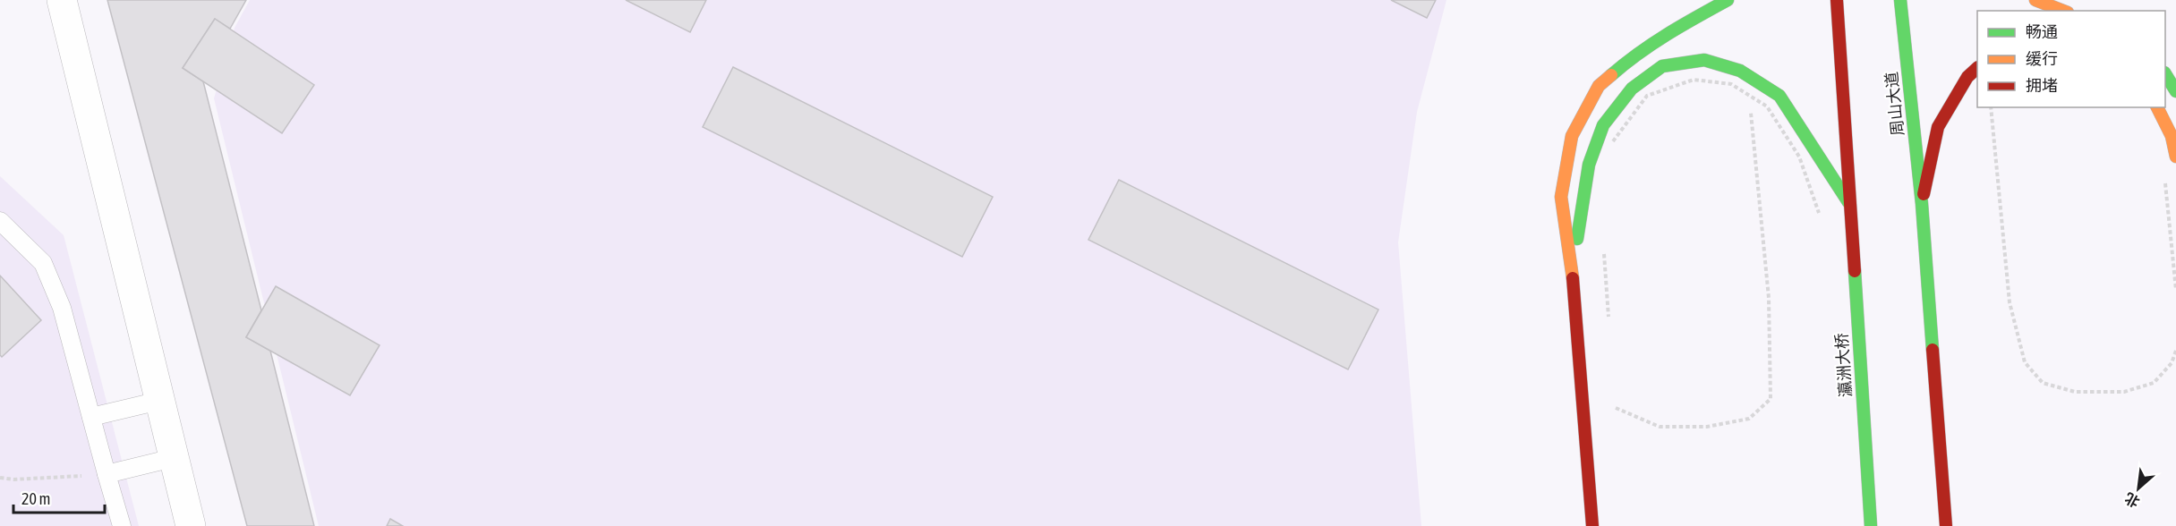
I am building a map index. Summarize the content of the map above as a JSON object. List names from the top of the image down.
{
  "streets": {
    "main road": ["周山大道", "瀛洲大桥"]
  },
  "legend": ["畅通", "缓行", "拥堵"],
  "scale_bar": "20 m",
  "north": "bottom left"
}
